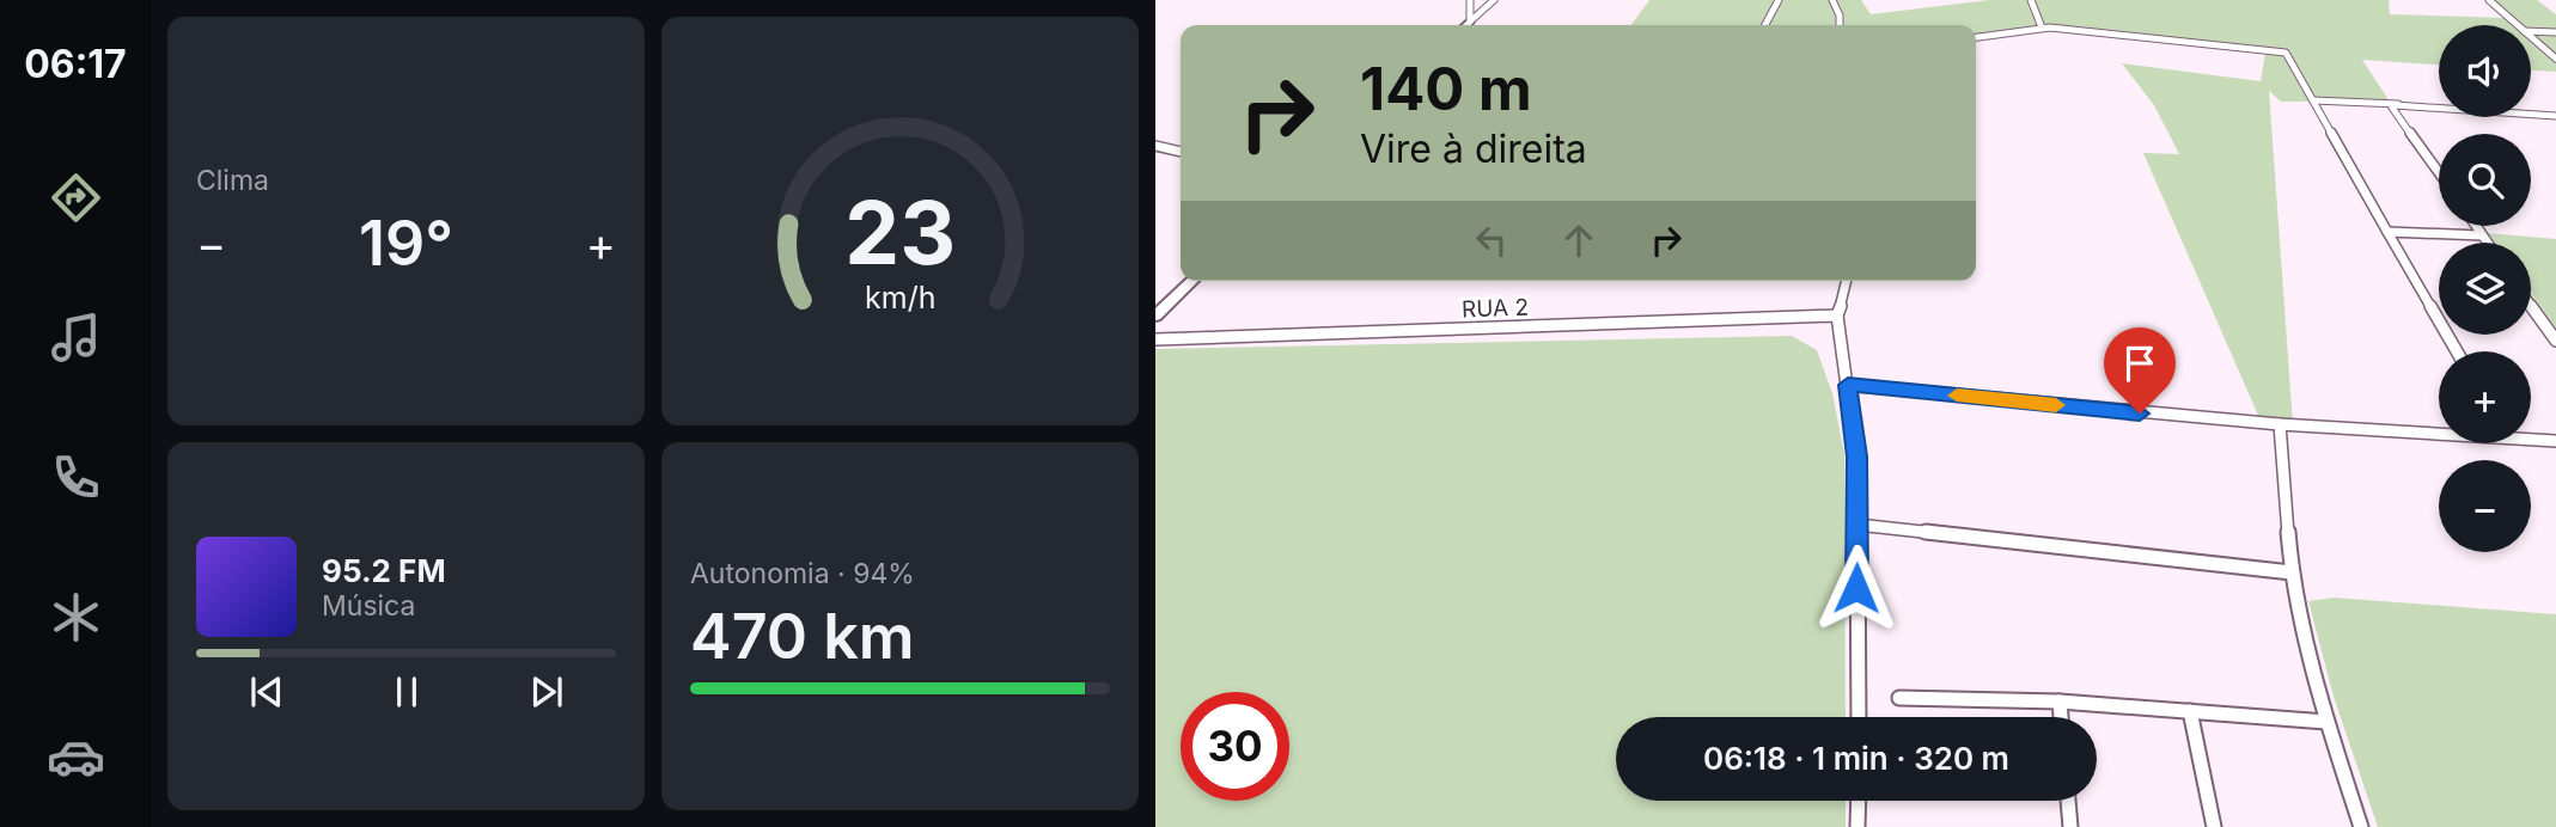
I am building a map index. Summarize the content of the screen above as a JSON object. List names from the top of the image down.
{
  "streets": {
    "street": ["RUA 2"]
  },
  "page": {
    "tabs": "06:17",
    "tile": [
      "Clima",
      ["Autonomia · 94%", "470 km"]
    ],
    "map_buttons": ["+", "−"],
    "turn": ["140 m", "Vire à direita"],
    "heat": ["−", "19°", "+"],
    "song": ["95.2 FM", "Música"],
    "limit": "30",
    "trip": "06:18 · 1 min · 320 m",
    "gauge": ["23", "km/h"]
  }
}
